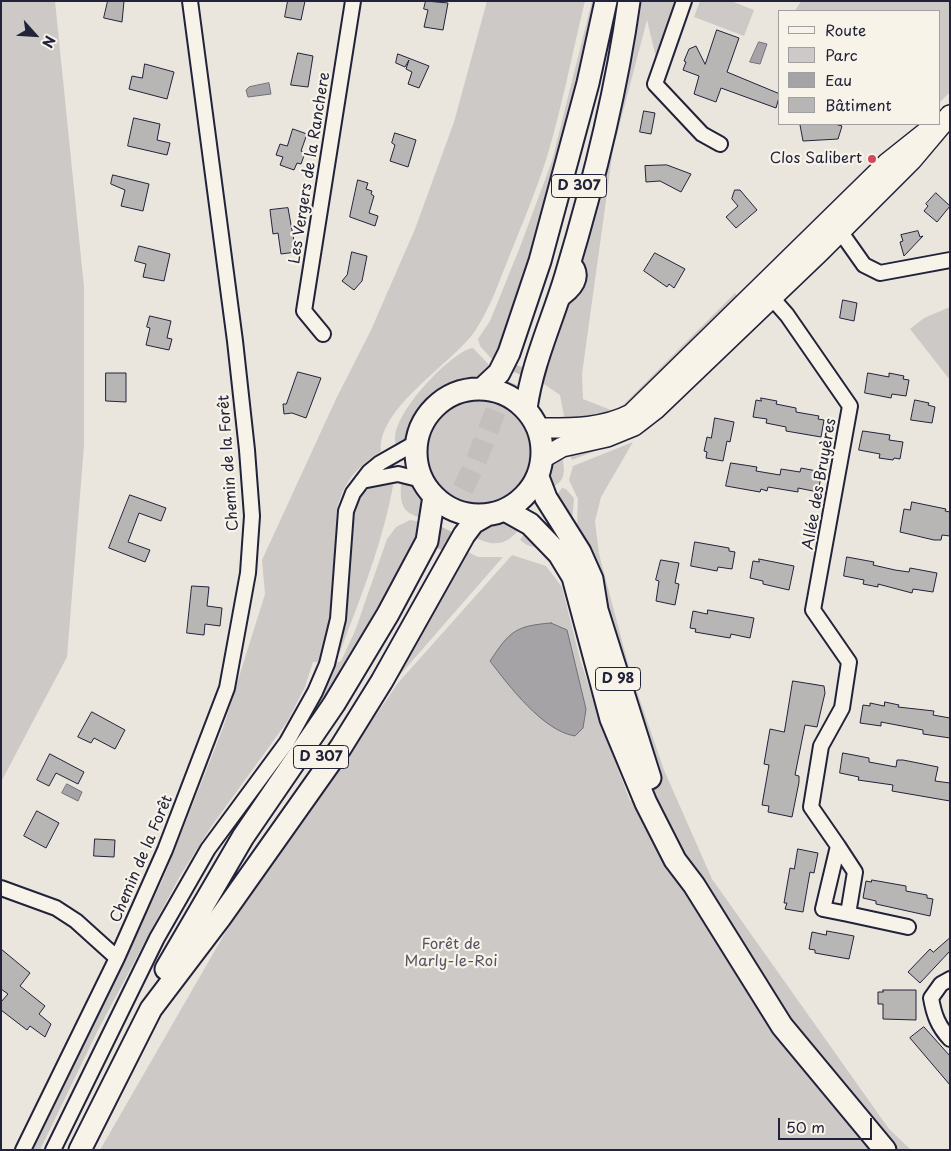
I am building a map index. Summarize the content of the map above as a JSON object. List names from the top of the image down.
{
  "streets": {
    "main road": ["D 307", "D 98"],
    "street": ["Les Vergers de la Ranchere", "Chemin de la Forêt", "Allée des Bruyères"]
  },
  "parks": ["Forêt de Marly-le-Roi"],
  "places": ["Clos Salibert"],
  "legend": [
    "Route",
    "Parc",
    "Eau",
    "Bâtiment"
  ],
  "scale_bar": "50 m",
  "north": "bottom right"
}
